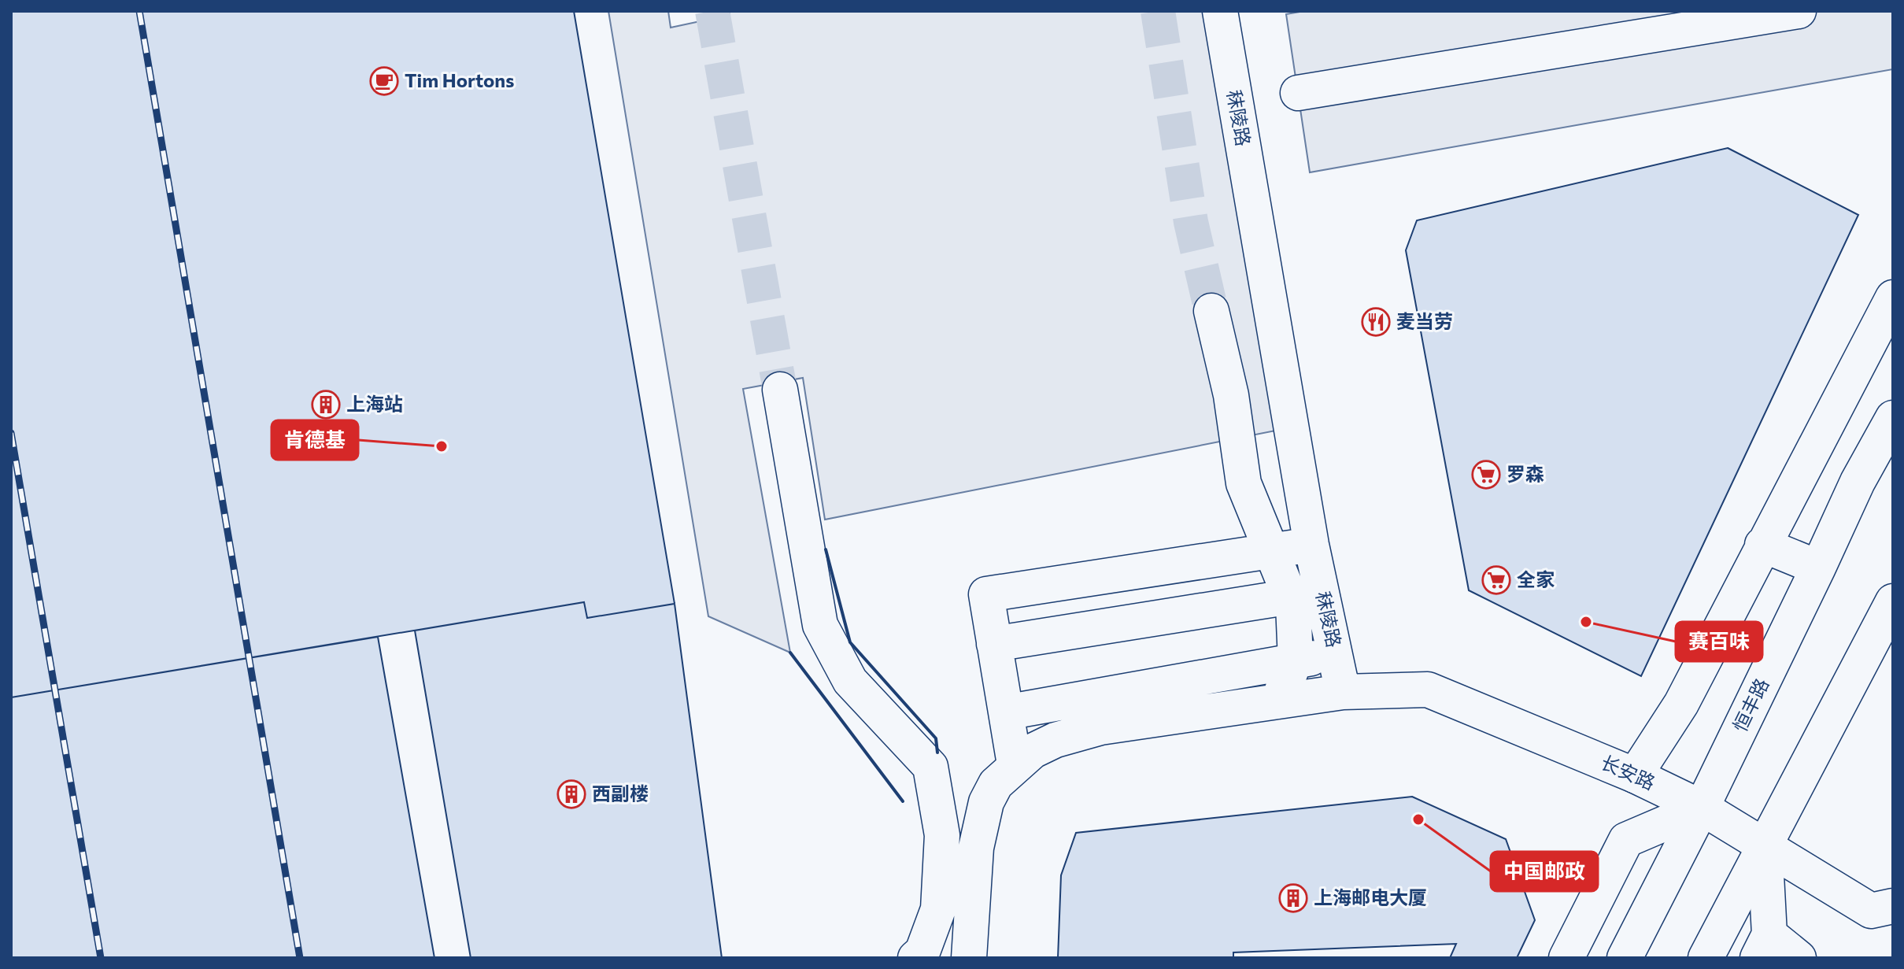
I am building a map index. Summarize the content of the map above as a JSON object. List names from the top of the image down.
{
  "streets": {
    "street": ["秣陵路", "恒丰路", "长安路"]
  },
  "crossings": [
    ["秣陵路", "长安路"],
    ["恒丰路", "长安路"]
  ],
  "places": {
    "cafe": ["Tim Hortons"],
    "restaurant": ["麦当劳"],
    "building": ["上海站", "西副楼", "上海邮电大厦"],
    "other": ["肯德基", "赛百味", "中国邮政"],
    "supermarket": ["罗森", "全家"]
  }
}
